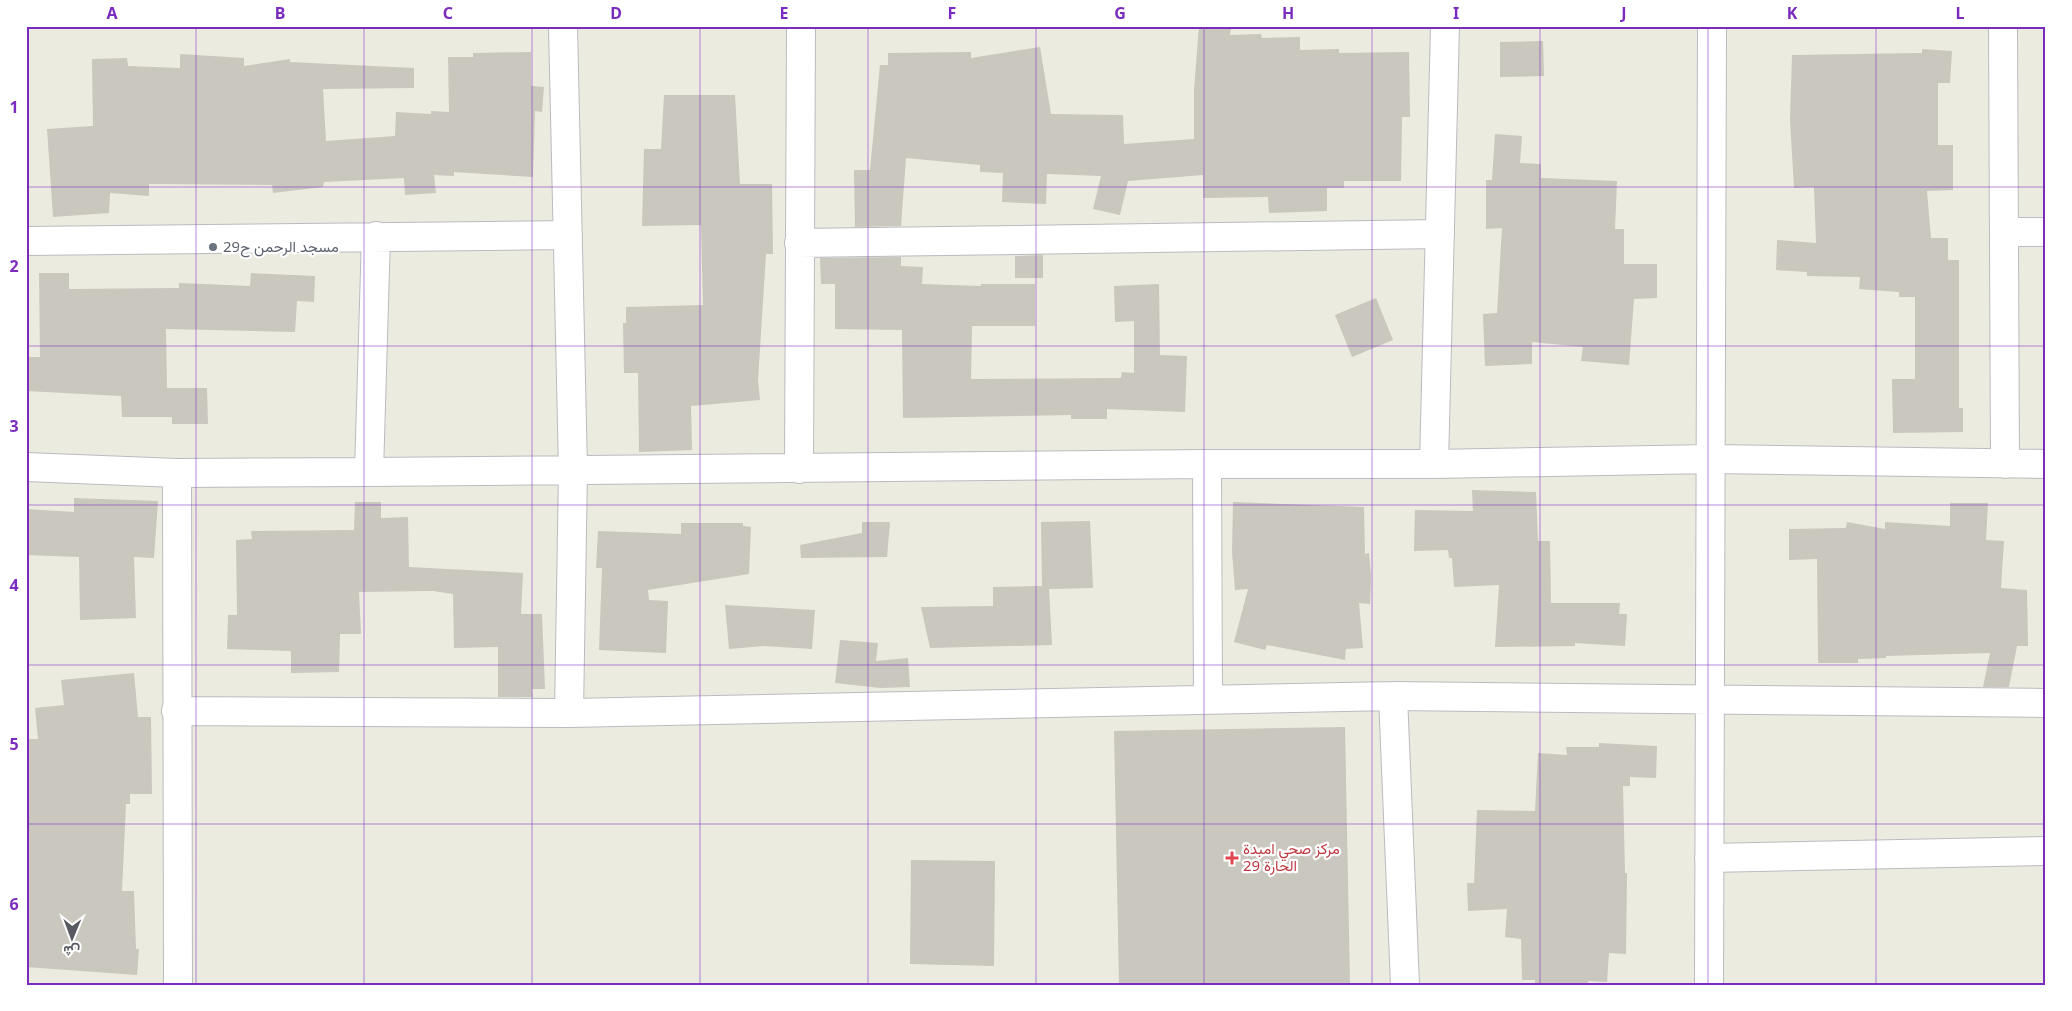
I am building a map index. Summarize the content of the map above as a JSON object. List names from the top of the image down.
{
  "places": {
    "other": ["مسجد الرحمن ح29"],
    "health": ["مركز صحي امبدة الحارة 29"]
  },
  "north": "bottom",
  "grid": {
    "columns": [
      "A",
      "B",
      "C",
      "D",
      "E",
      "F",
      "G",
      "H",
      "I",
      "J",
      "K",
      "L"
    ],
    "rows": [
      "1",
      "2",
      "3",
      "4",
      "5",
      "6"
    ]
  }
}
